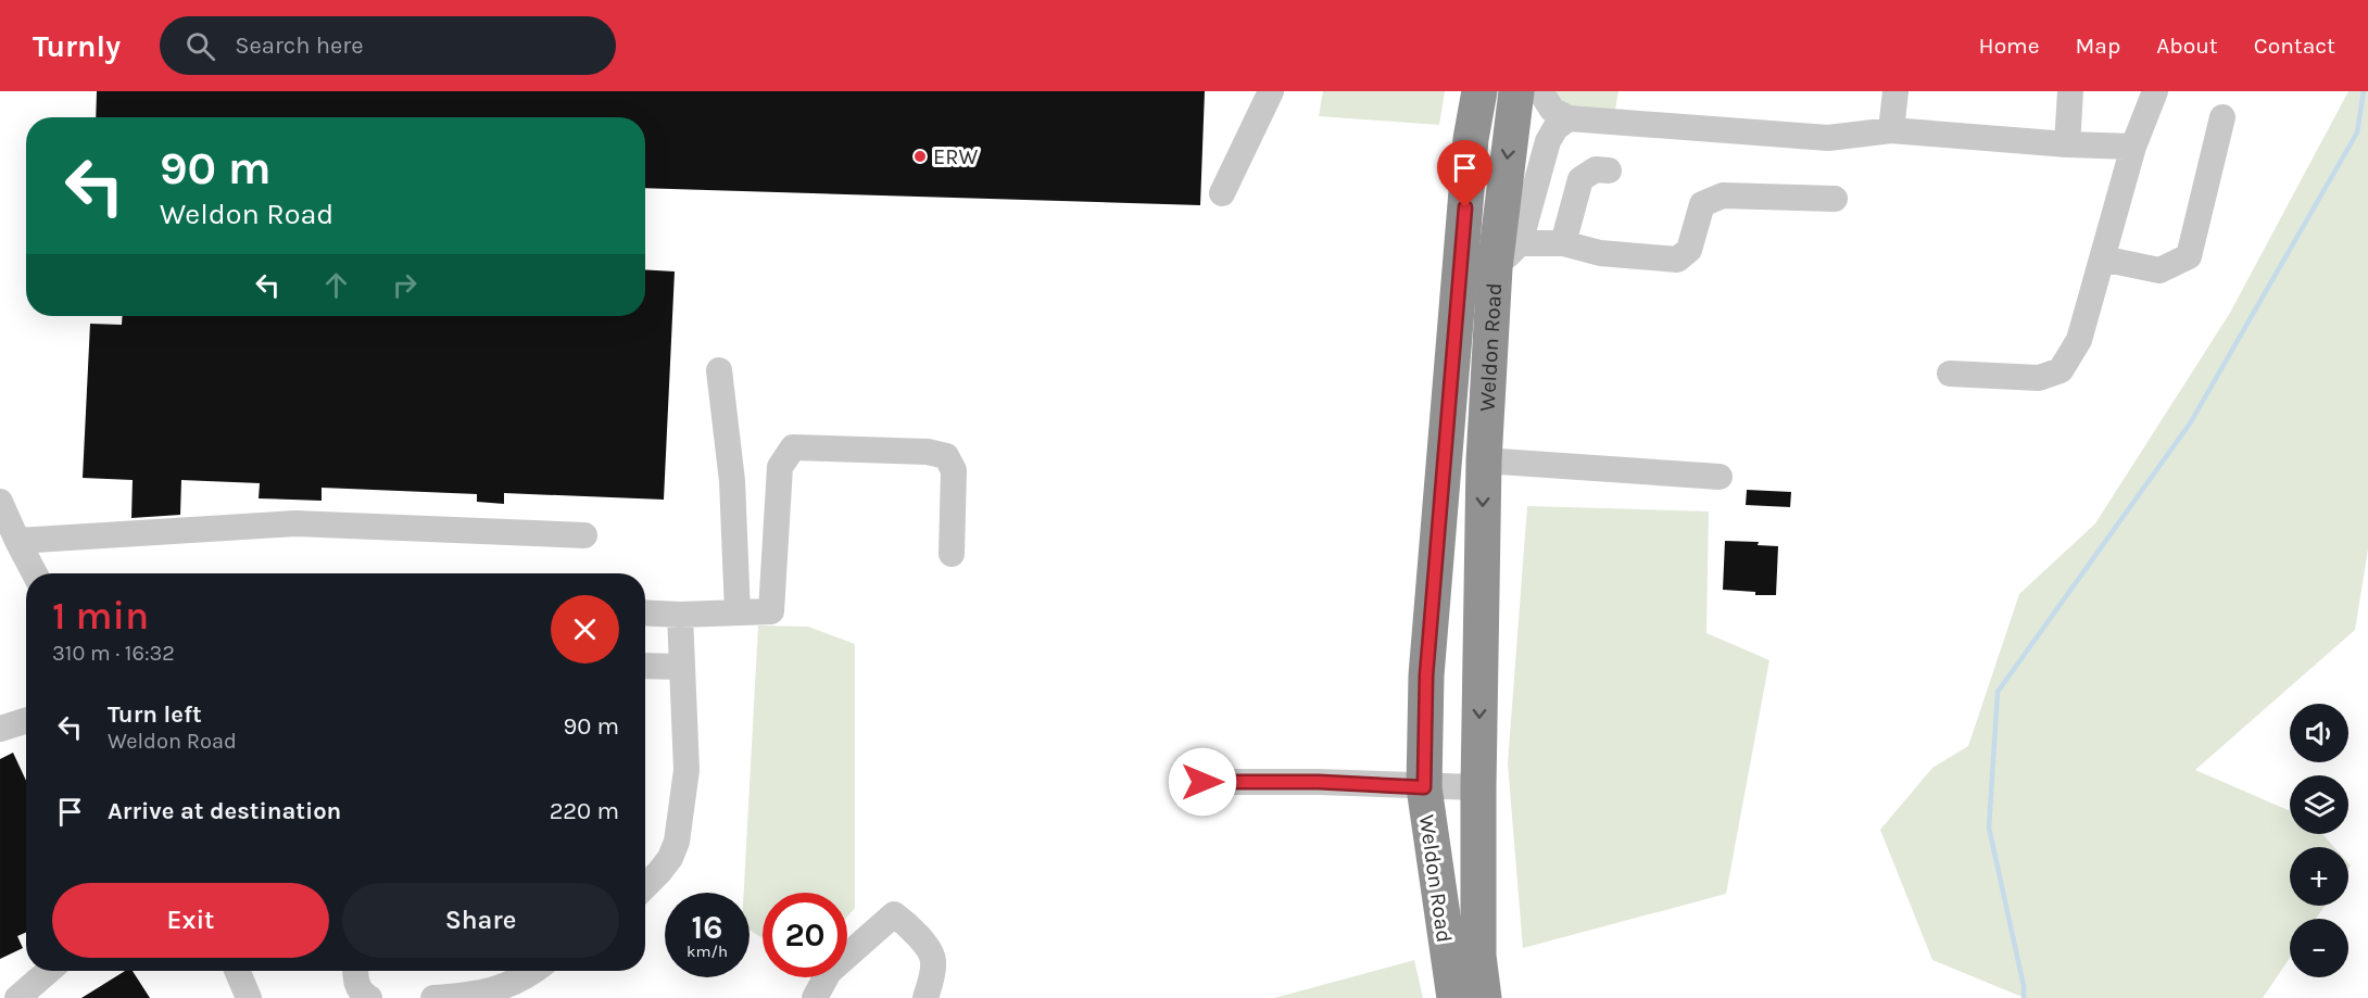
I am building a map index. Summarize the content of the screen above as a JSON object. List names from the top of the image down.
{
  "streets": {
    "highway": ["Weldon Road"]
  },
  "places": ["ERW"],
  "page": {
    "header": "Turnly",
    "search": "Search here",
    "nav": [
      "Home",
      "Map",
      "About",
      "Contact"
    ],
    "turn": ["90 m", "Weldon Road"],
    "heading": ["1 min", "310 m · 16:32"],
    "list": [
      {
        "name": "Turn left",
        "note": "Weldon Road",
        "value": "90 m"
      },
      {
        "name": "Arrive at destination",
        "value": "220 m"
      }
    ],
    "map_buttons": ["+", "−"],
    "buttons": ["Exit", "Share"],
    "speed": "16 km/h",
    "limit": "20"
  }
}
